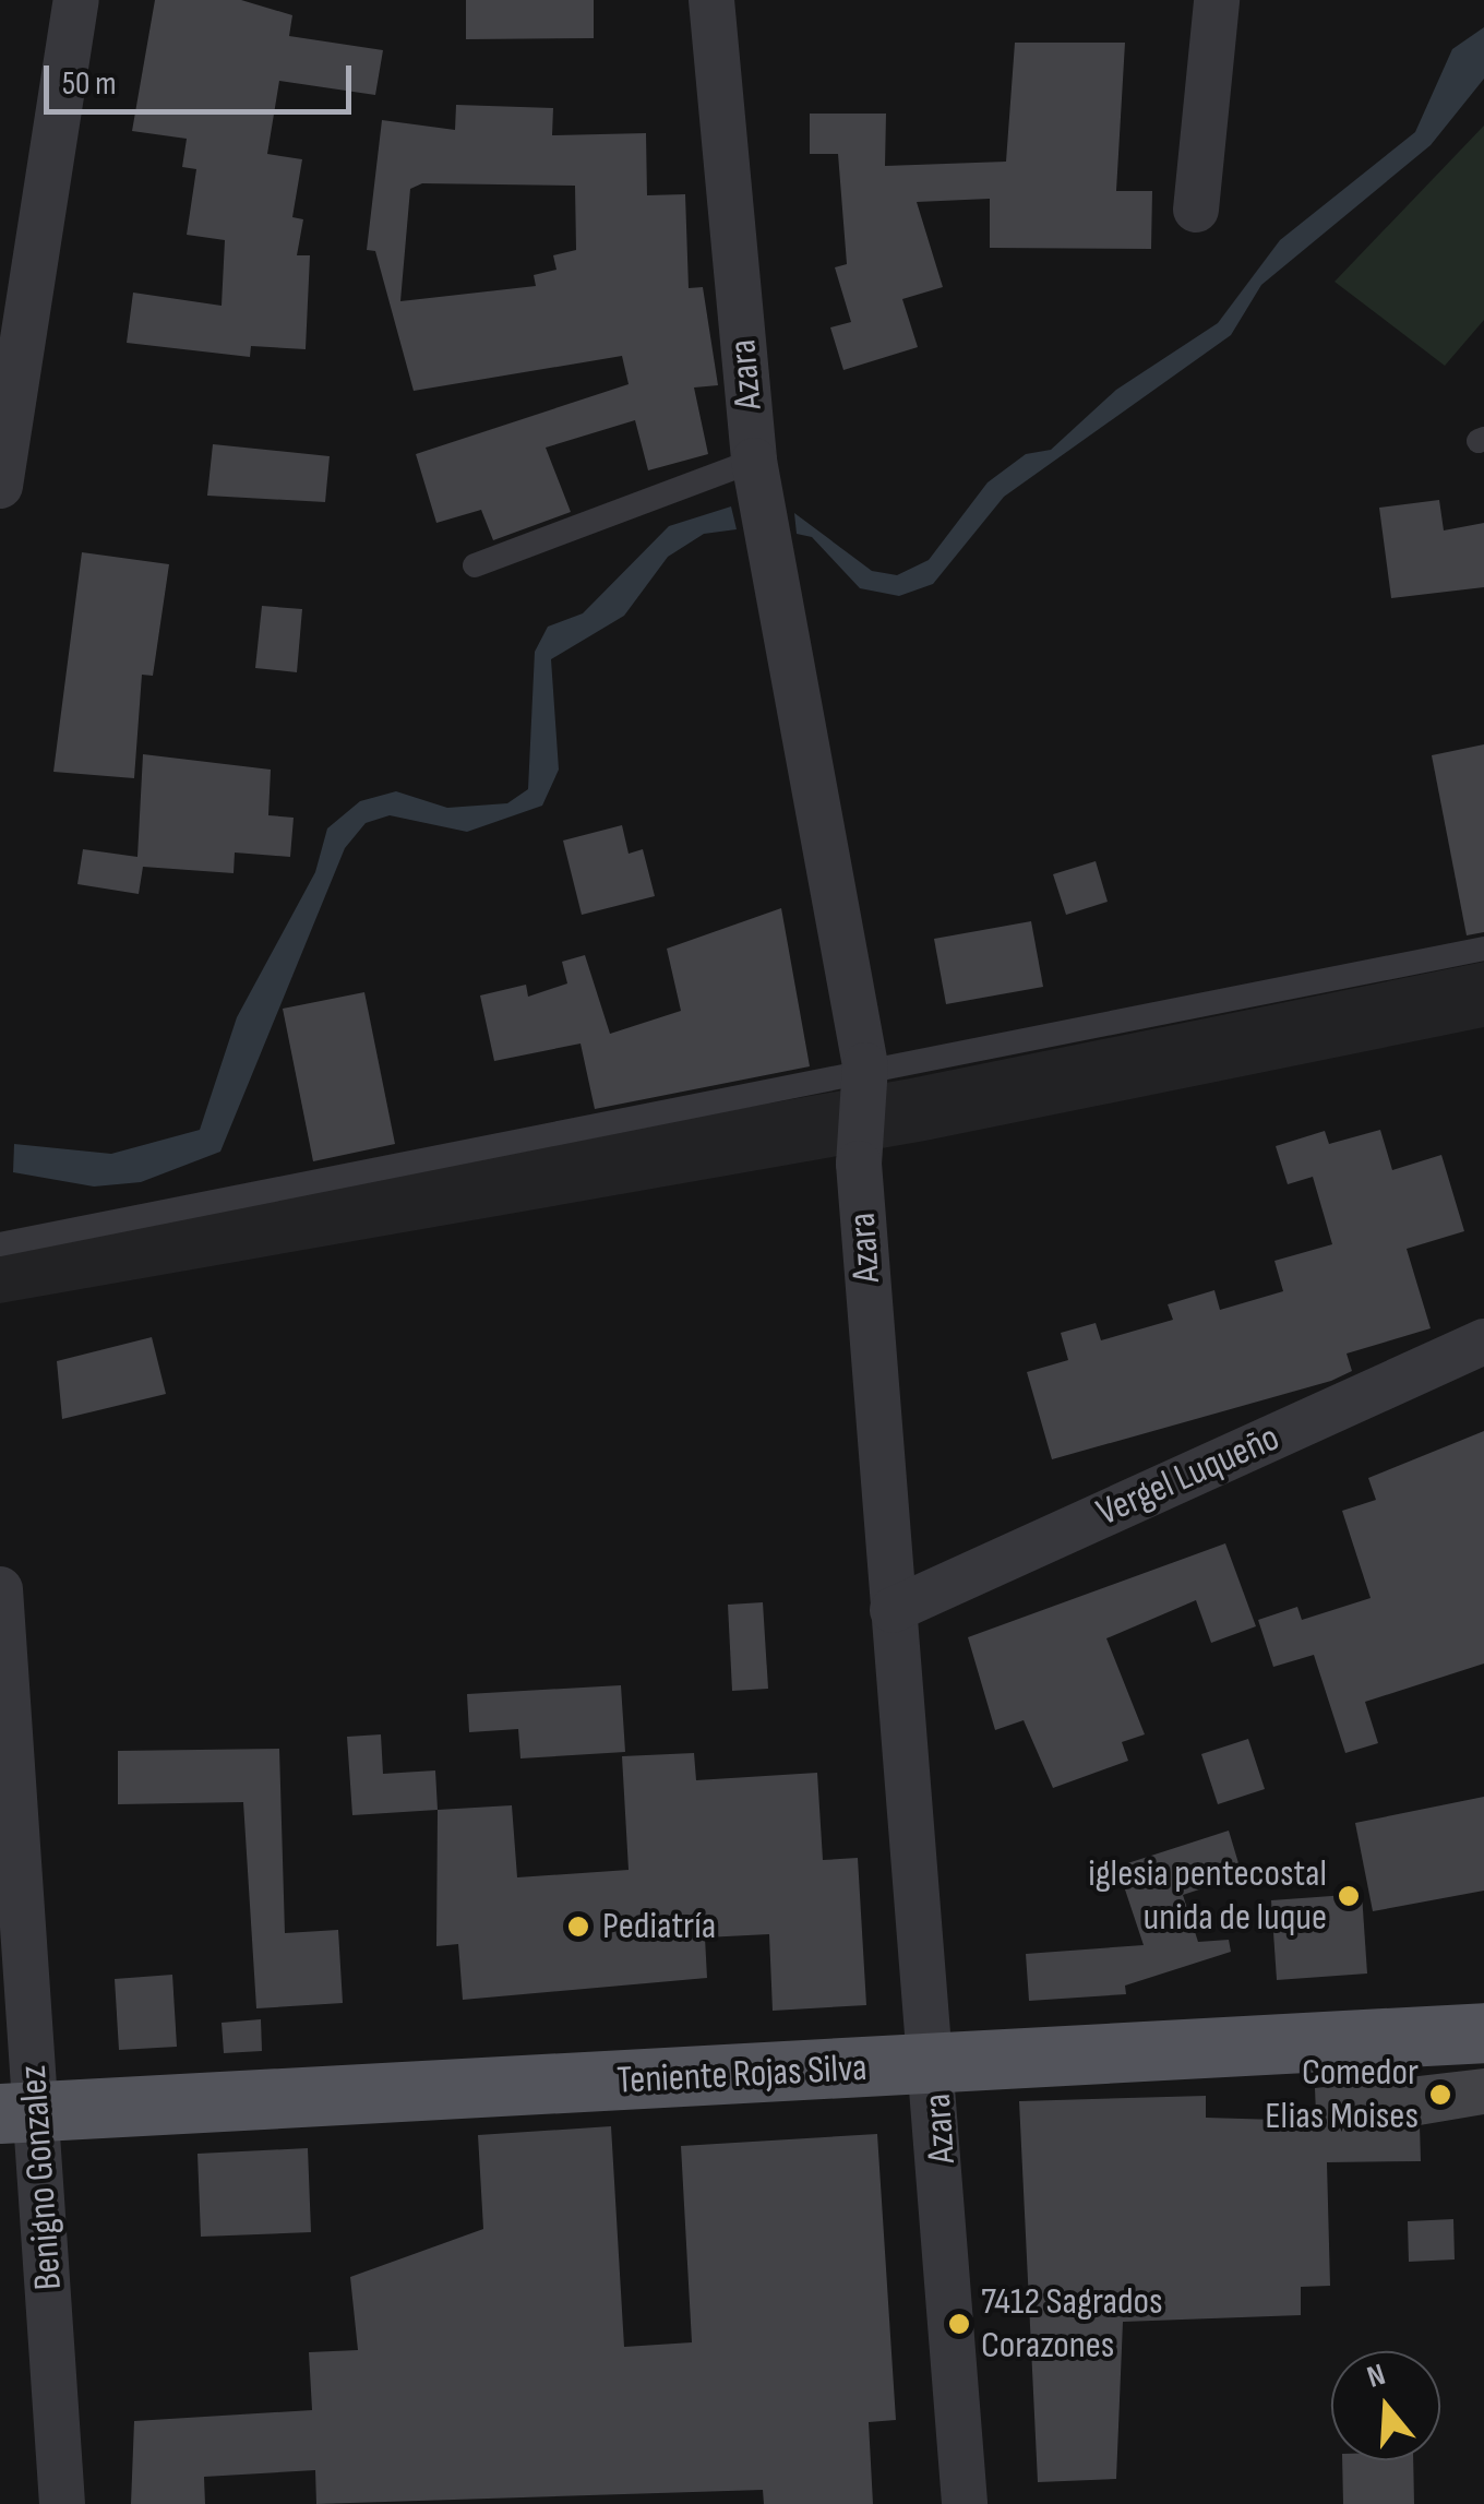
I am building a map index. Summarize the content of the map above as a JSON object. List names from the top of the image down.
{
  "streets": {
    "main road": ["Teniente Rojas Silva"],
    "street": ["Azara", "Vergel Luqueño", "Benigno Gonzalez"]
  },
  "crossings": [
    ["Azara", "Vergel Luqueño"],
    ["Azara", "Teniente Rojas Silva"],
    ["Teniente Rojas Silva", "Benigno Gonzalez"]
  ],
  "places": [
    "iglesia pentecostal unida de luque",
    "Pediatría",
    "Comedor Elias Moises",
    "7412 Sagrados Corazones"
  ],
  "scale_bar": "50 m",
  "north": "top"
}
